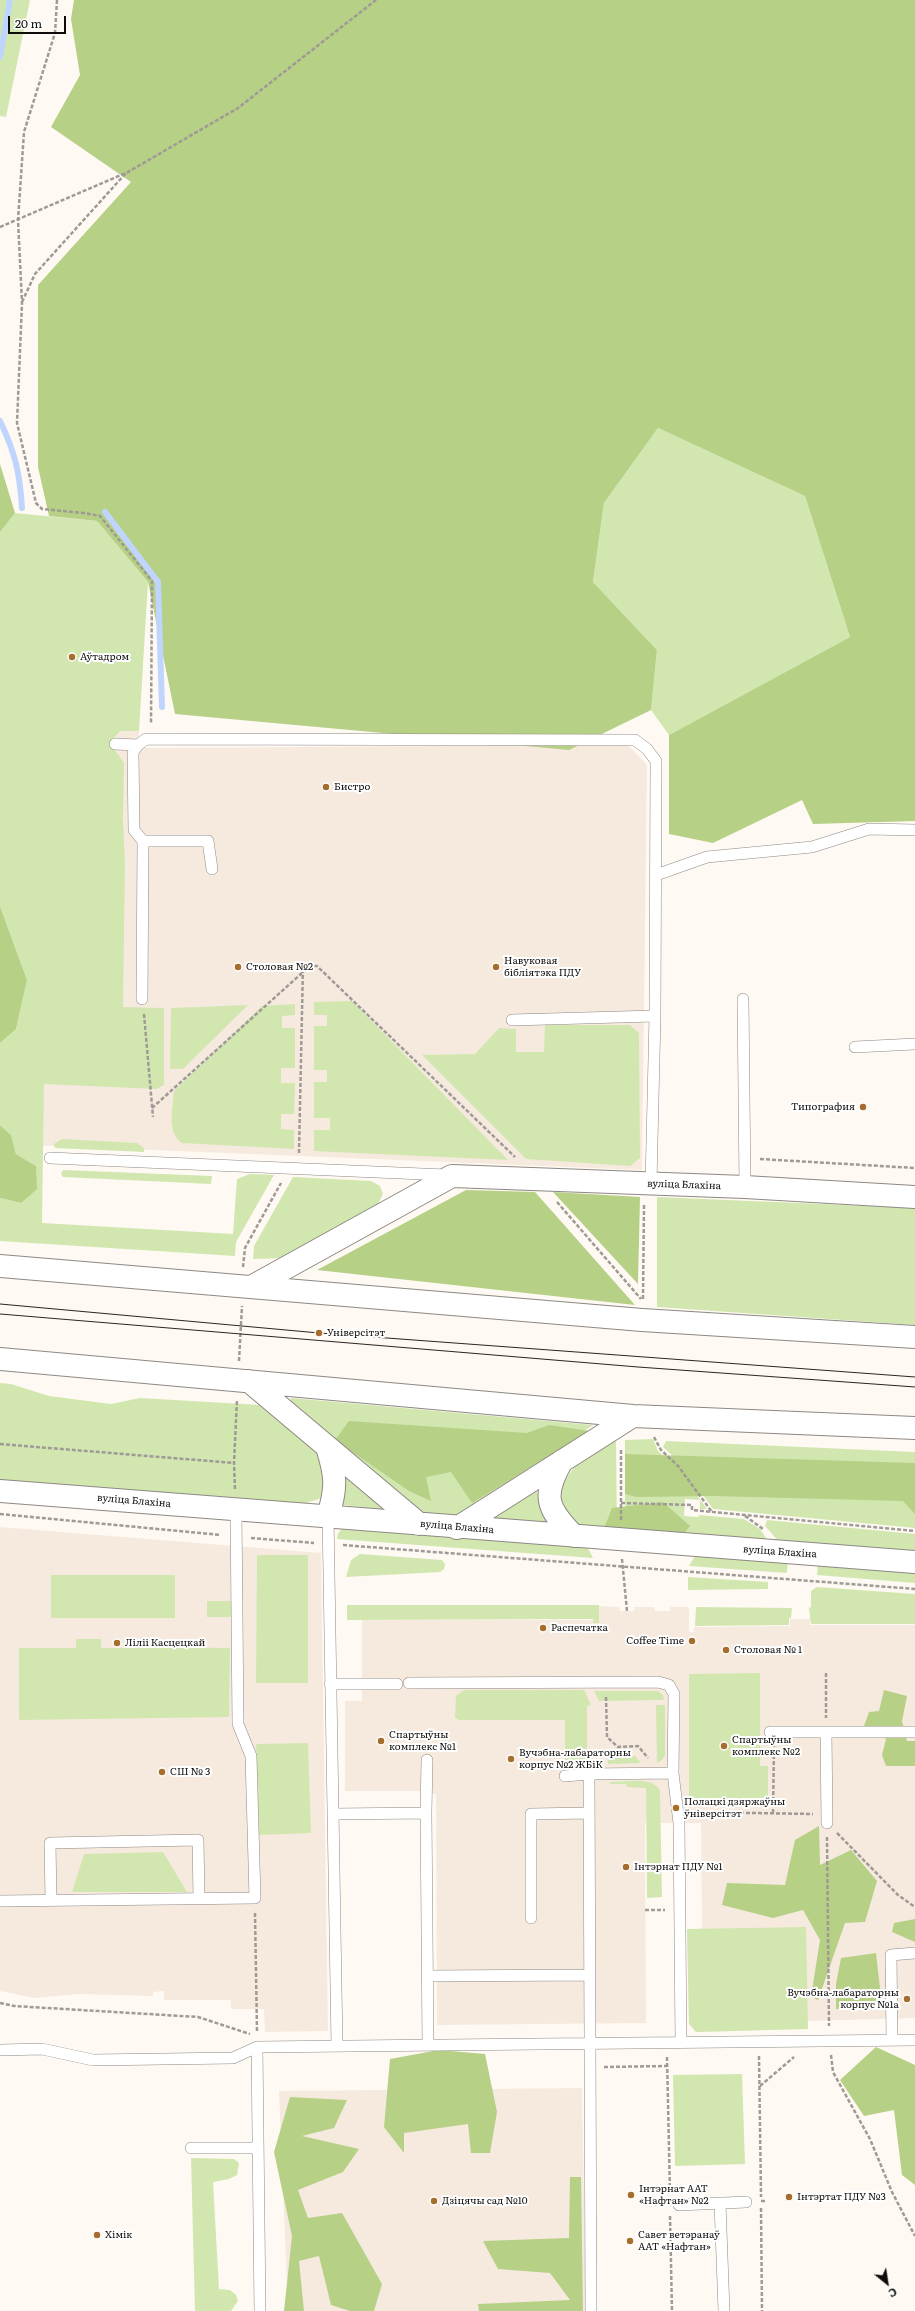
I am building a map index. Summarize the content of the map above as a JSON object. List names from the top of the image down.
{
  "streets": {
    "main road": ["вуліца Блахіна"]
  },
  "places": [
    "Аўтадром",
    "Бистро",
    "Столовая №2",
    "Навуковая бібліятэка ПДУ",
    "Типография",
    "Універсітэт",
    "Распечатка",
    "Coffee Time",
    "Ліліі Касцецкай",
    "Столовая № 1",
    "Спартыўны комплекс №1",
    "Спартыўны комплекс №2",
    "Вучэбна-лабараторны корпус №2 ЖБіК",
    "СШ № 3",
    "Полацкі дзяржаўны ўніверсітэт",
    "Інтэрнат ПДУ №1",
    "Вучэбна-лабараторны корпус №1а",
    "Інтэрнат ААТ «Нафтан» №2",
    "Інтэртат ПДУ №3",
    "Дзіцячы сад №10",
    "Хімік",
    "Савет ветэранаў ААТ «Нафтан»"
  ],
  "scale_bar": "20 m",
  "north": "bottom right"
}
